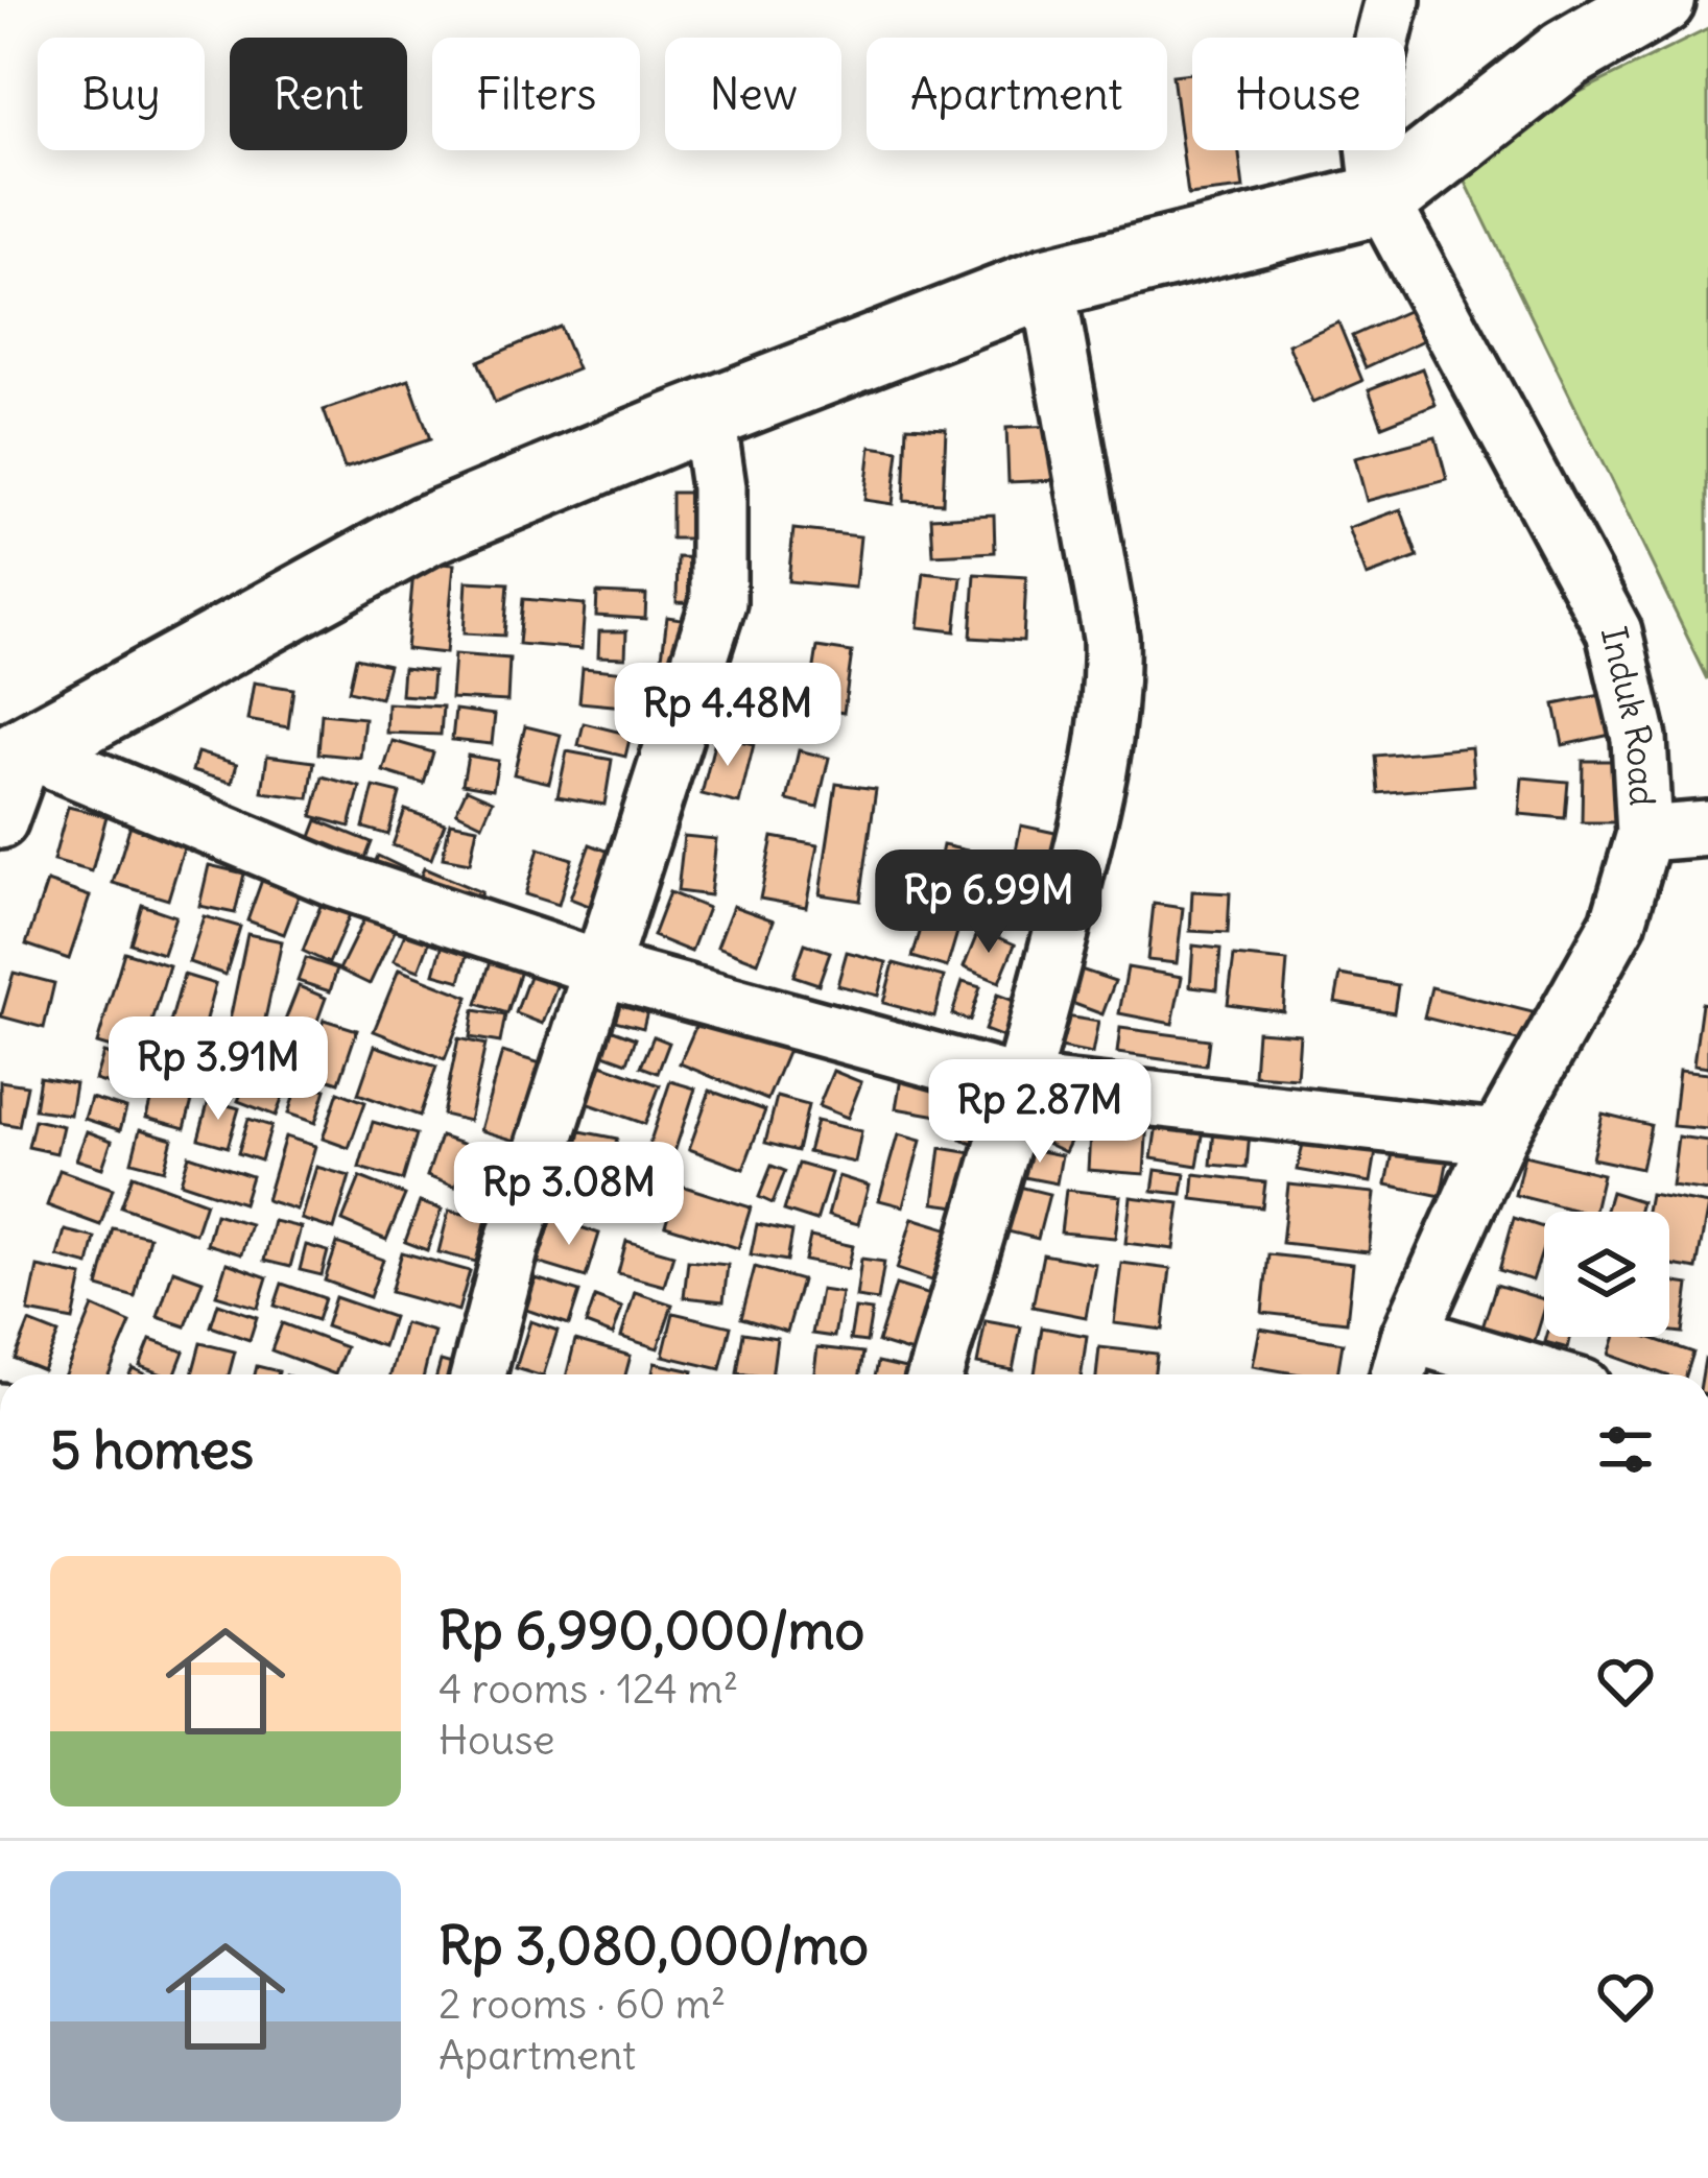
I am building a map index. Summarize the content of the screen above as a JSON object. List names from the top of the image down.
{
  "streets": {
    "street": ["Induk Road"]
  },
  "page": {
    "chip": [
      "Buy",
      "Rent",
      "Filters",
      "New",
      "Apartment",
      "House"
    ],
    "price": [
      "Rp 4.48M",
      "Rp 6.99M",
      "Rp 3.91M",
      "Rp 2.87M",
      "Rp 3.08M"
    ],
    "heading": "5 homes",
    "list": [
      {
        "name": "Rp 6,990,000/mo",
        "note": "4 rooms · 124 m² · House"
      },
      {
        "name": "Rp 3,080,000/mo",
        "note": "2 rooms · 60 m² · Apartment"
      }
    ]
  }
}
